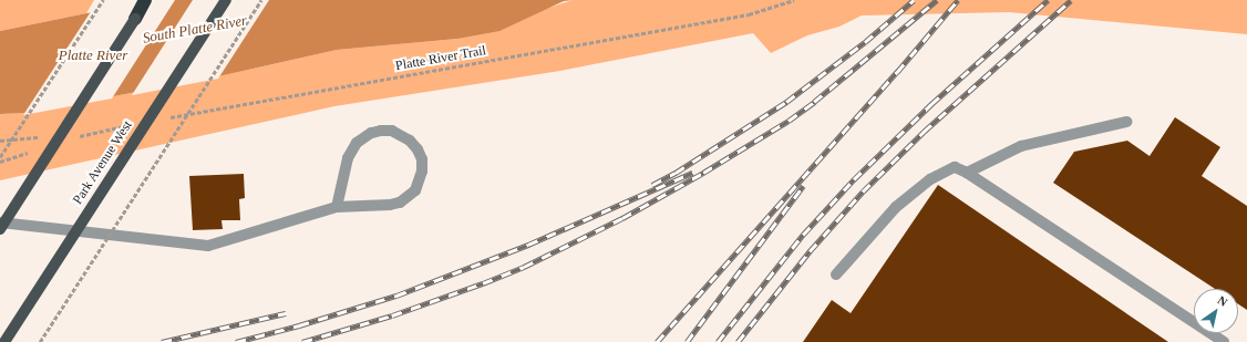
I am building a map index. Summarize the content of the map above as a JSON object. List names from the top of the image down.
{
  "streets": {
    "main road": ["Park Avenue West"],
    "path": ["Platte River Trail"]
  },
  "water": ["South Platte River", "Platte River"],
  "north": "top right"
}
